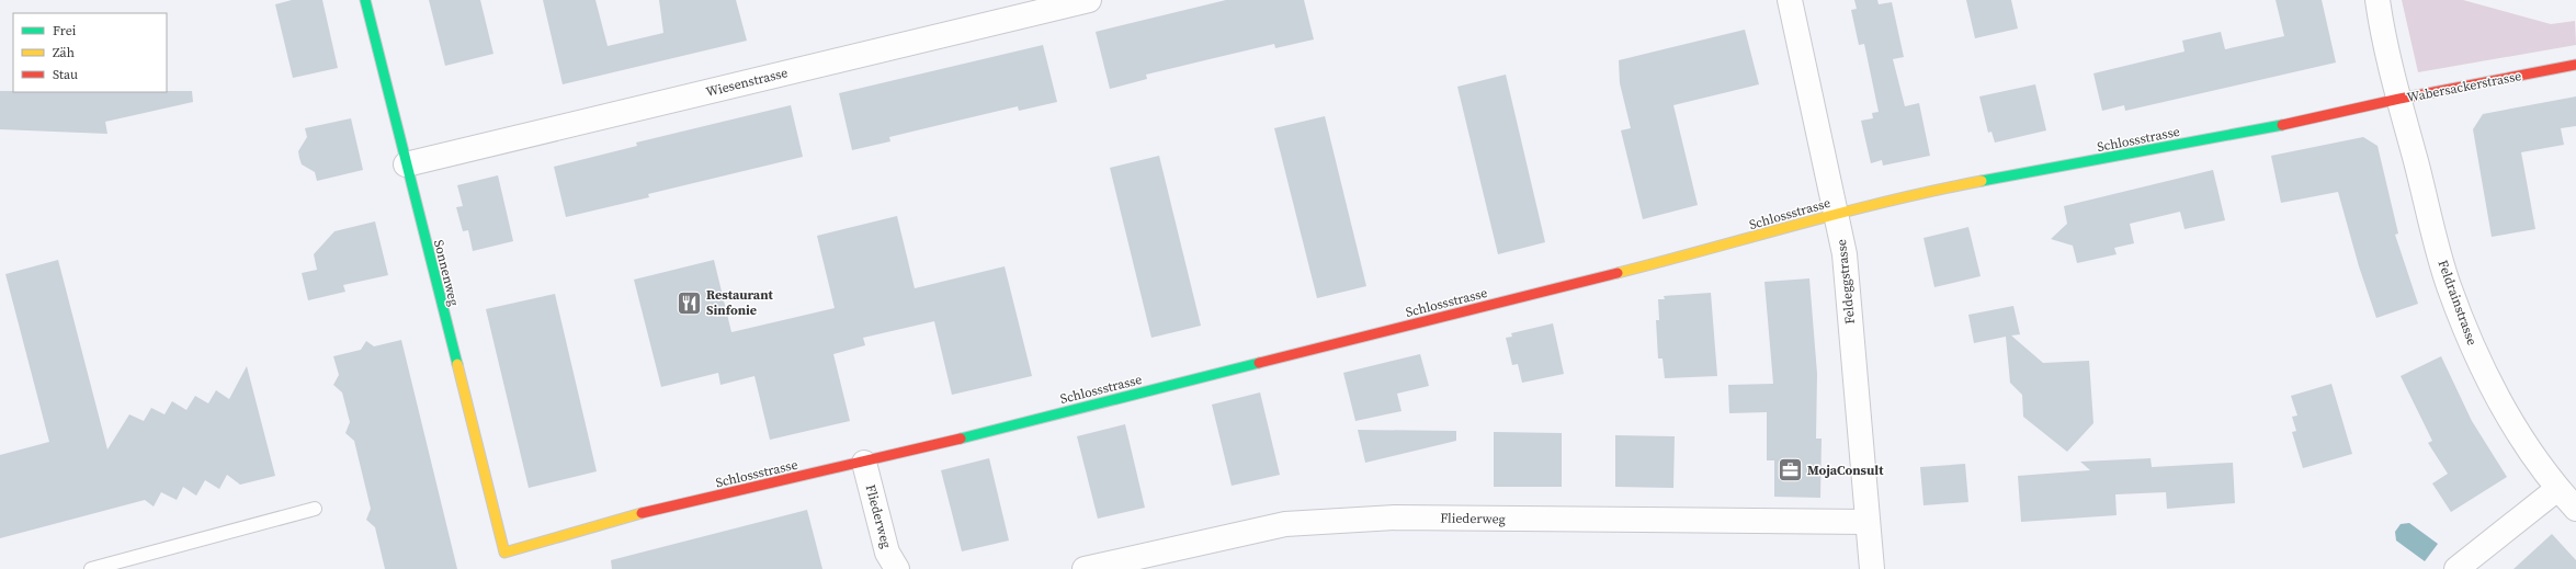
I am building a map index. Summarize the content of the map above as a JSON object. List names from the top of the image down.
{
  "streets": {
    "street": [
      "Wiesenstrasse",
      "Wabersackerstrasse",
      "Schlossstrasse",
      "Sonnenweg",
      "Feldeggstrasse",
      "Feldrainstrasse",
      "Fliederweg"
    ]
  },
  "crossings": [
    ["Wiesenstrasse", "Sonnenweg"],
    ["Wabersackerstrasse", "Schlossstrasse"],
    ["Wabersackerstrasse", "Feldrainstrasse"],
    ["Schlossstrasse", "Sonnenweg"],
    ["Schlossstrasse", "Feldeggstrasse"],
    ["Schlossstrasse", "Feldrainstrasse"],
    ["Schlossstrasse", "Fliederweg"],
    ["Feldeggstrasse", "Fliederweg"]
  ],
  "places": {
    "restaurant": ["Restaurant Sinfonie"],
    "office": ["MojaConsult"]
  },
  "legend": ["Frei", "Zäh", "Stau"]
}
